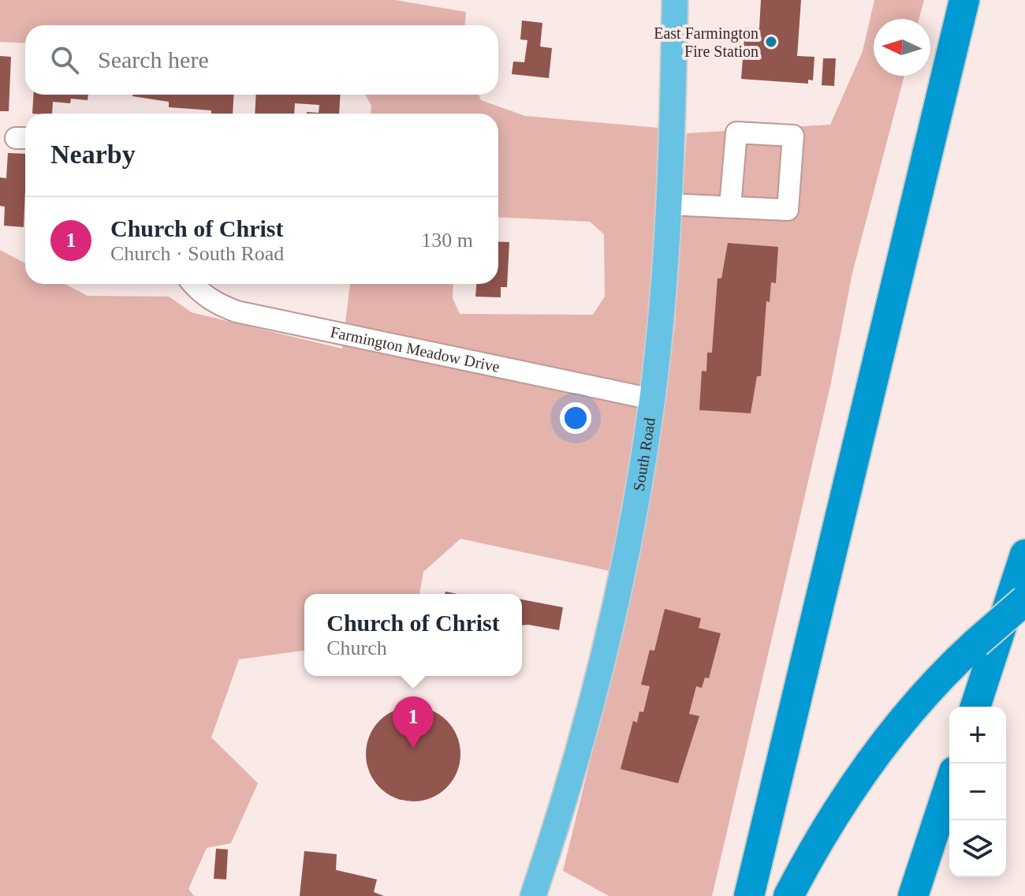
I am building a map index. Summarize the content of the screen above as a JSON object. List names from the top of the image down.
{
  "streets": {
    "main road": ["South Road"],
    "street": ["Farmington Meadow Drive"]
  },
  "crossings": [
    ["Farmington Meadow Drive", "South Road"]
  ],
  "places": ["East Farmington Fire Station"],
  "north": "left",
  "page": {
    "search": "Search here",
    "heading": "Nearby",
    "list": [
      {
        "mark": "1",
        "name": "Church of Christ",
        "note": "Church · South Road",
        "value": "130 m"
      }
    ],
    "popup": ["Church of Christ", "Church"],
    "pins": "1",
    "map_buttons": ["+", "−"]
  }
}
